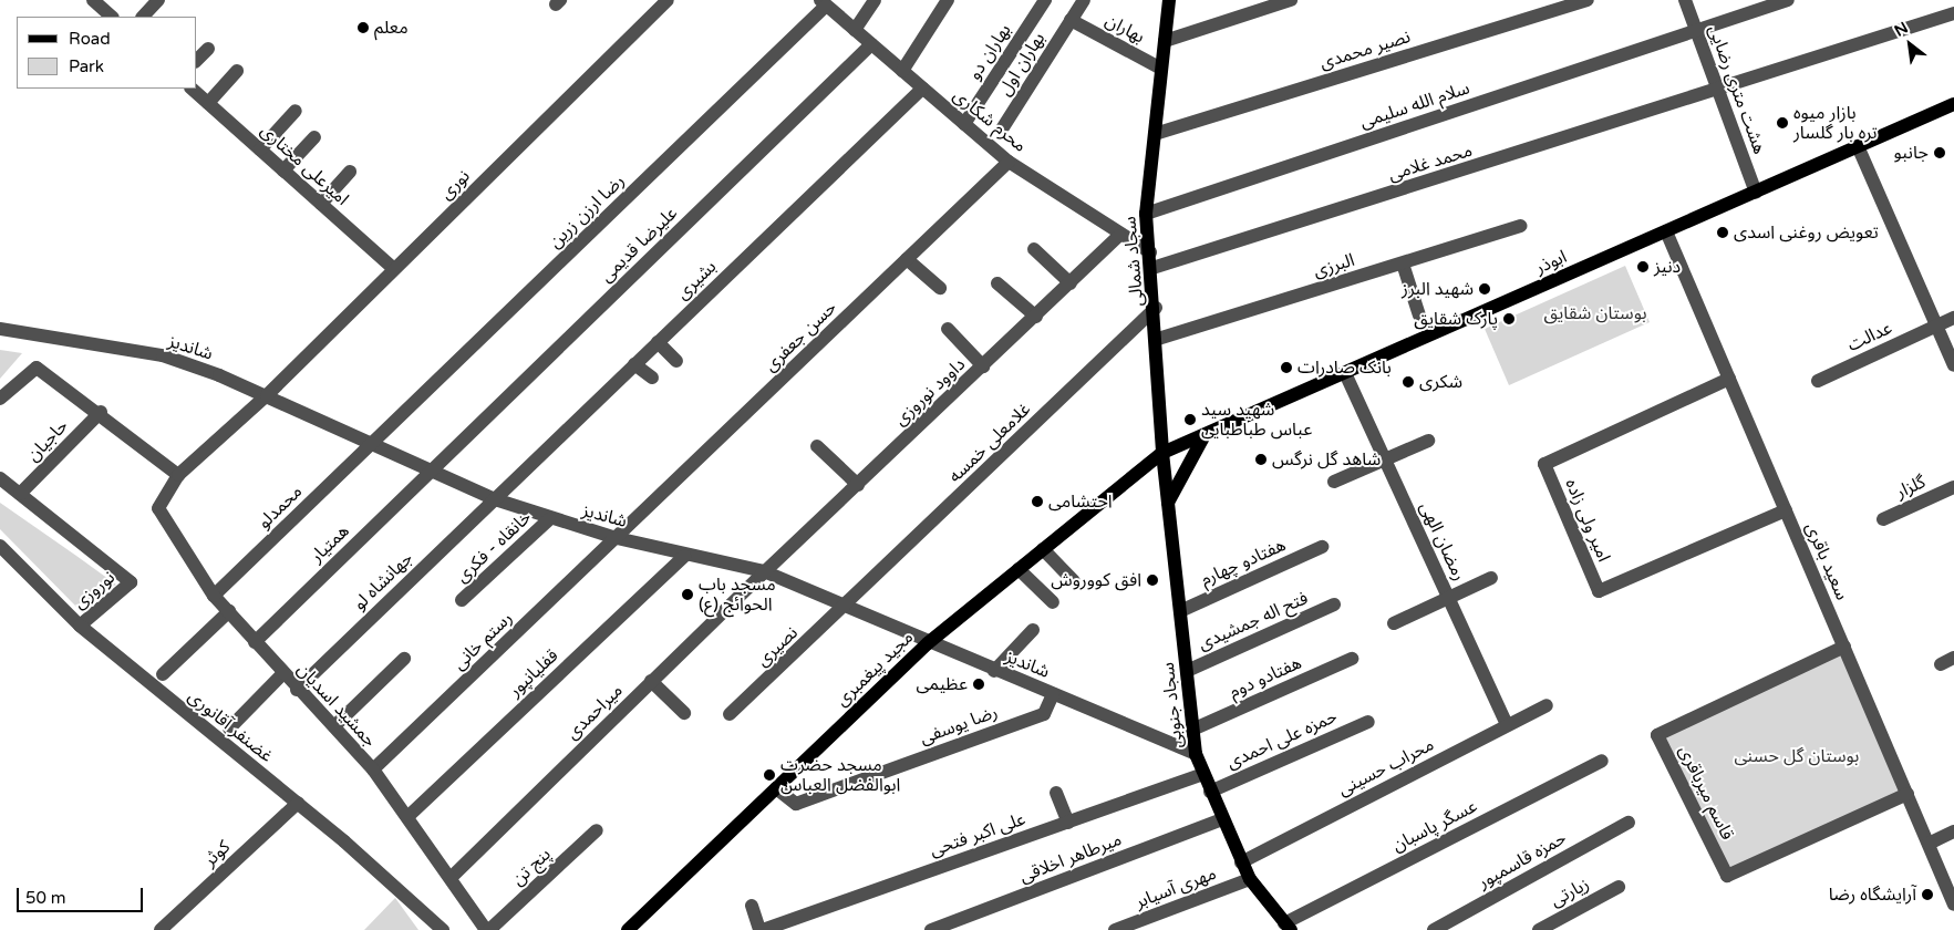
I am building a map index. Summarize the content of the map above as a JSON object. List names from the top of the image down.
{
  "streets": {
    "main road": [
      "سجاد شمالی",
      "ابوذر",
      "مجید پیغمبری",
      "سجاد جنوبی"
    ],
    "street": [
      "بهاران",
      "نصیر محمدی",
      "بهاران دو",
      "بهاران اول",
      "هشت متری رضایی",
      "سلام الله سلیمی",
      "محرم شکاری",
      "محمد غلامی",
      "امیرعلی مختاری",
      "نوری",
      "رضا ارزن زرین",
      "علیرضا قدیمی",
      "البرزی",
      "بشیری",
      "حسن جعفری",
      "عدالت",
      "شاندیز",
      "داوود نوروزی",
      "حاجیان",
      "غلامعلی خمسه",
      "گلزار",
      "محمدلو",
      "امیر ولی زاده",
      "رمضان الهی",
      "همتیار",
      "خانقاه - فکری",
      "سعید باقری",
      "هفتادو چهارم",
      "جهانشاه لو",
      "نوروزی",
      "فتح اله جمشیدی",
      "رستم خانی",
      "نصیری",
      "قفلیانپور",
      "هفتادو دوم",
      "جمشید اسدیان",
      "میراحمدی",
      "رضا یوسفی",
      "غضنفر آقانوری",
      "حمزه علی احمدی",
      "محراب حسینی",
      "قاسم میرباقری",
      "عسگر پاسبان",
      "علی اکبر فتحی",
      "کوثر",
      "میرطاهر اخلاقی",
      "حمزه قاسمپور",
      "پنج تن",
      "مهری آسیابر",
      "زیارتی"
    ]
  },
  "crossings": [
    ["بهاران", "بهاران اول"],
    ["بهاران", "سجاد شمالی"],
    ["نصیر محمدی", "سجاد شمالی"],
    ["بهاران دو", "محرم شکاری"],
    ["هشت متری رضایی", "سلام الله سلیمی"],
    ["هشت متری رضایی", "محمد غلامی"],
    ["هشت متری رضایی", "ابوذر"],
    ["سلام الله سلیمی", "سجاد شمالی"],
    ["محرم شکاری", "رضا ارزن زرین"],
    ["محرم شکاری", "علیرضا قدیمی"],
    ["محرم شکاری", "سجاد شمالی"],
    ["محرم شکاری", "بشیری"],
    ["محرم شکاری", "حسن جعفری"],
    ["محرم شکاری", "داوود نوروزی"],
    ["محمد غلامی", "سجاد شمالی"],
    ["امیرعلی مختاری", "نوری"],
    ["نوری", "شاندیز"],
    ["نوری", "جمشید اسدیان"],
    ["رضا ارزن زرین", "شاندیز"],
    ["رضا ارزن زرین", "محمدلو"],
    ["علیرضا قدیمی", "شاندیز"],
    ["علیرضا قدیمی", "همتیار"],
    ["سجاد شمالی", "ابوذر"],
    ["سجاد شمالی", "البرزی"],
    ["سجاد شمالی", "غلامعلی خمسه"],
    ["سجاد شمالی", "مجید پیغمبری"],
    ["سجاد شمالی", "سجاد جنوبی"],
    ["ابوذر", "رمضان الهی"],
    ["ابوذر", "سعید باقری"],
    ["ابوذر", "مجید پیغمبری"],
    ["ابوذر", "سجاد جنوبی"],
    ["بشیری", "شاندیز"],
    ["بشیری", "جهانشاه لو"],
    ["حسن جعفری", "شاندیز"],
    ["حسن جعفری", "رستم خانی"],
    ["شاندیز", "داوود نوروزی"],
    ["شاندیز", "غلامعلی خمسه"],
    ["شاندیز", "محمدلو"],
    ["شاندیز", "همتیار"],
    ["شاندیز", "خانقاه - فکری"],
    ["شاندیز", "جهانشاه لو"],
    ["شاندیز", "رستم خانی"],
    ["شاندیز", "نصیری"],
    ["شاندیز", "مجید پیغمبری"],
    ["شاندیز", "قفلیانپور"],
    ["شاندیز", "سجاد جنوبی"],
    ["شاندیز", "میراحمدی"],
    ["شاندیز", "رضا یوسفی"],
    ["داوود نوروزی", "میراحمدی"],
    ["حاجیان", "نوروزی"],
    ["غلامعلی خمسه", "نصیری"],
    ["محمدلو", "جمشید اسدیان"],
    ["امیر ولی زاده", "سعید باقری"],
    ["رمضان الهی", "محراب حسینی"],
    ["همتیار", "جمشید اسدیان"],
    ["سعید باقری", "قاسم میرباقری"],
    ["هفتادو چهارم", "سجاد جنوبی"],
    ["جهانشاه لو", "جمشید اسدیان"],
    ["نوروزی", "غضنفر آقانوری"],
    ["فتح اله جمشیدی", "سجاد جنوبی"],
    ["رستم خانی", "جمشید اسدیان"],
    ["مجید پیغمبری", "سجاد جنوبی"],
    ["مجید پیغمبری", "رضا یوسفی"],
    ["قفلیانپور", "جمشید اسدیان"],
    ["هفتادو دوم", "سجاد جنوبی"],
    ["جمشید اسدیان", "میراحمدی"],
    ["جمشید اسدیان", "پنج تن"],
    ["سجاد جنوبی", "حمزه علی احمدی"],
    ["سجاد جنوبی", "محراب حسینی"],
    ["سجاد جنوبی", "عسگر پاسبان"],
    ["سجاد جنوبی", "علی اکبر فتحی"],
    ["سجاد جنوبی", "میرطاهر اخلاقی"],
    ["سجاد جنوبی", "مهری آسیابر"],
    ["غضنفر آقانوری", "کوثر"]
  ],
  "parks": ["بوستان شقایق", "بوستان گل حسنی"],
  "places": [
    "معلم",
    "بازار میوه تره بار گلسار",
    "جانبو",
    "تعویض روغنی اسدی",
    "دنیز",
    "شهید البرز",
    "پارک شقایق",
    "بانک صادرات",
    "شکری",
    "شهید سید عباس طباطبایی",
    "شاهد گل نرگس",
    "احتشامی",
    "افق کووروش",
    "مسجد باب الحوائج (ع)",
    "عظیمی",
    "مسجد حضرت ابوالفضل العباس",
    "آرایشگاه رضا"
  ],
  "legend": ["Road", "Park"],
  "scale_bar": "50 m",
  "north": "top left"
}
